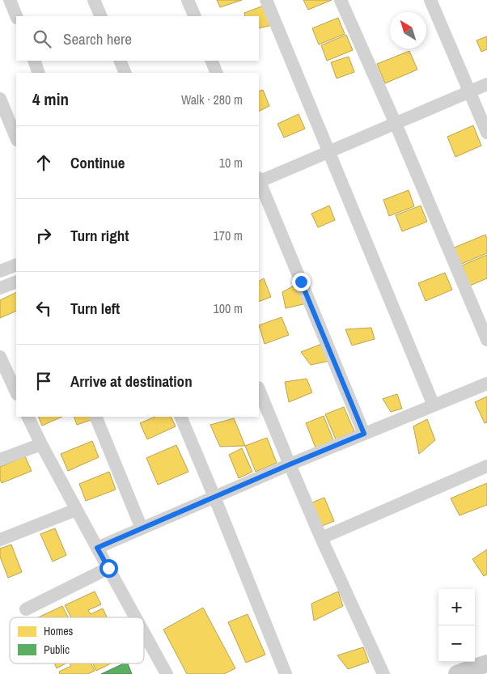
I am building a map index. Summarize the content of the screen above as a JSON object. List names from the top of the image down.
{
  "legend": ["Homes", "Public"],
  "north": "top left",
  "page": {
    "search": "Search here",
    "heading": ["4 min", "Walk · 280 m"],
    "list": [
      ["Continue", "10 m"],
      ["Turn right", "170 m"],
      ["Turn left", "100 m"],
      "Arrive at destination"
    ],
    "map_buttons": ["+", "−"]
  }
}
